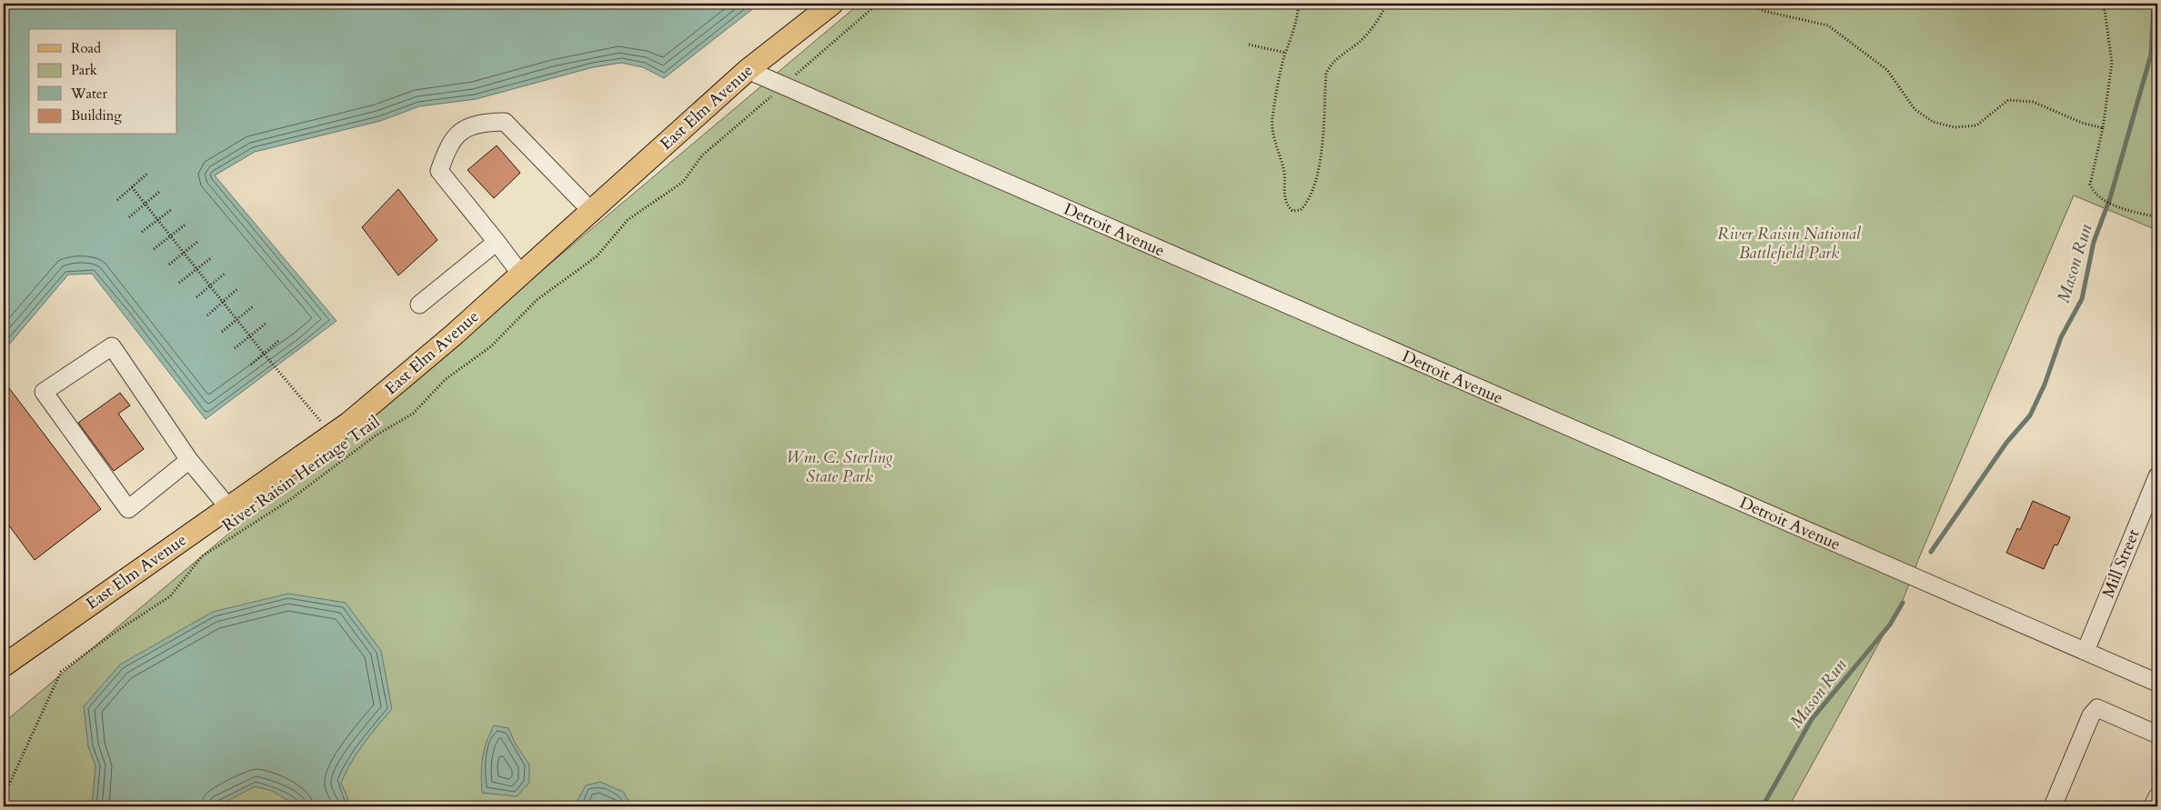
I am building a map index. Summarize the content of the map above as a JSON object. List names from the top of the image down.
{
  "streets": {
    "main road": ["East Elm Avenue"],
    "street": ["Detroit Avenue", "Mill Street"],
    "path": ["River Raisin Heritage Trail"]
  },
  "crossings": [
    ["East Elm Avenue", "Detroit Avenue"],
    ["Detroit Avenue", "River Raisin Heritage Trail"],
    ["Detroit Avenue", "Mill Street"]
  ],
  "water": ["Mason Run"],
  "parks": ["River Raisin National Battlefield Park", "Wm. C. Sterling State Park"],
  "legend": [
    "Road",
    "Park",
    "Water",
    "Building"
  ]
}
